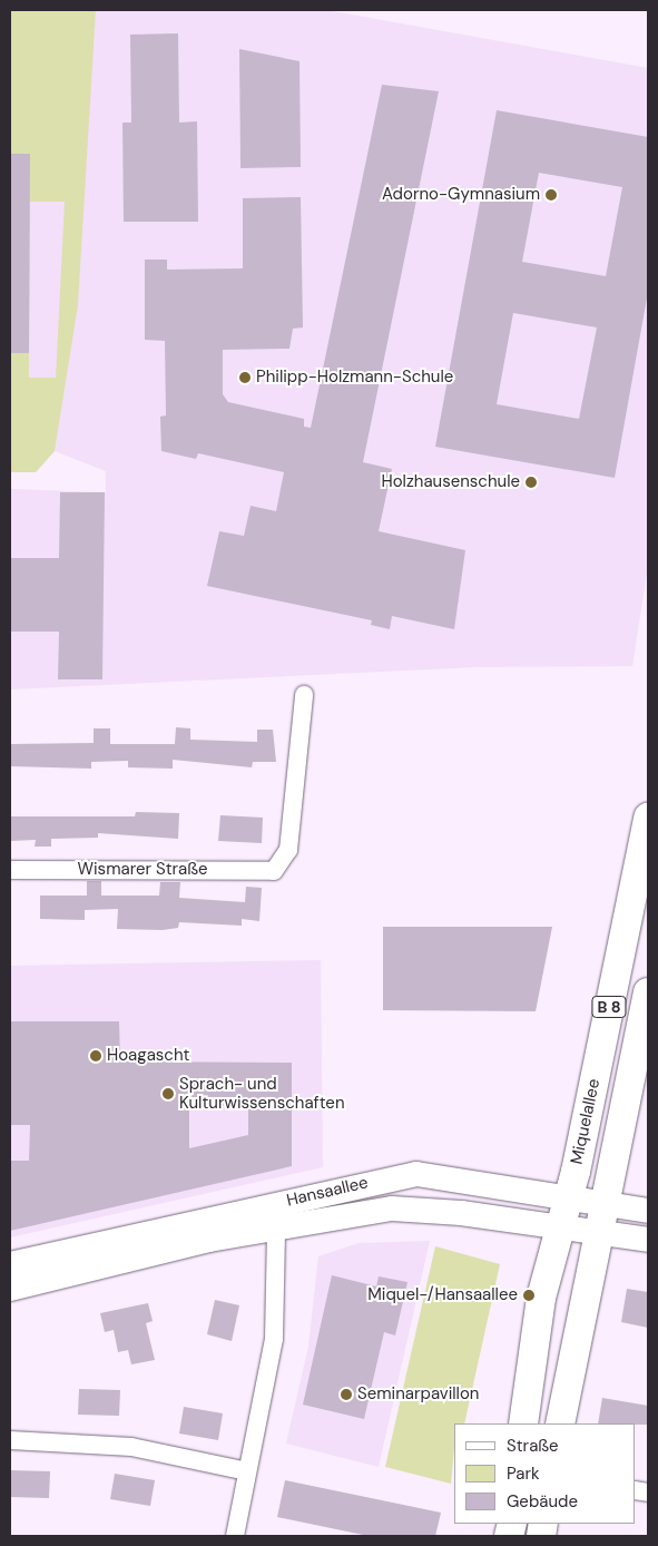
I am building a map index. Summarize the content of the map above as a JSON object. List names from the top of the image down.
{
  "streets": {
    "main road": ["B 8", "Miquelallee", "Hansaallee"],
    "street": ["Wismarer Straße"]
  },
  "crossings": [
    ["Miquelallee", "Hansaallee"]
  ],
  "places": [
    "Adorno-Gymnasium",
    "Philipp-Holzmann-Schule",
    "Holzhausenschule",
    "Hoagascht",
    "Sprach- und Kulturwissenschaften",
    "Miquel-/Hansaallee",
    "Seminarpavillon"
  ],
  "legend": ["Straße", "Park", "Gebäude"]
}
